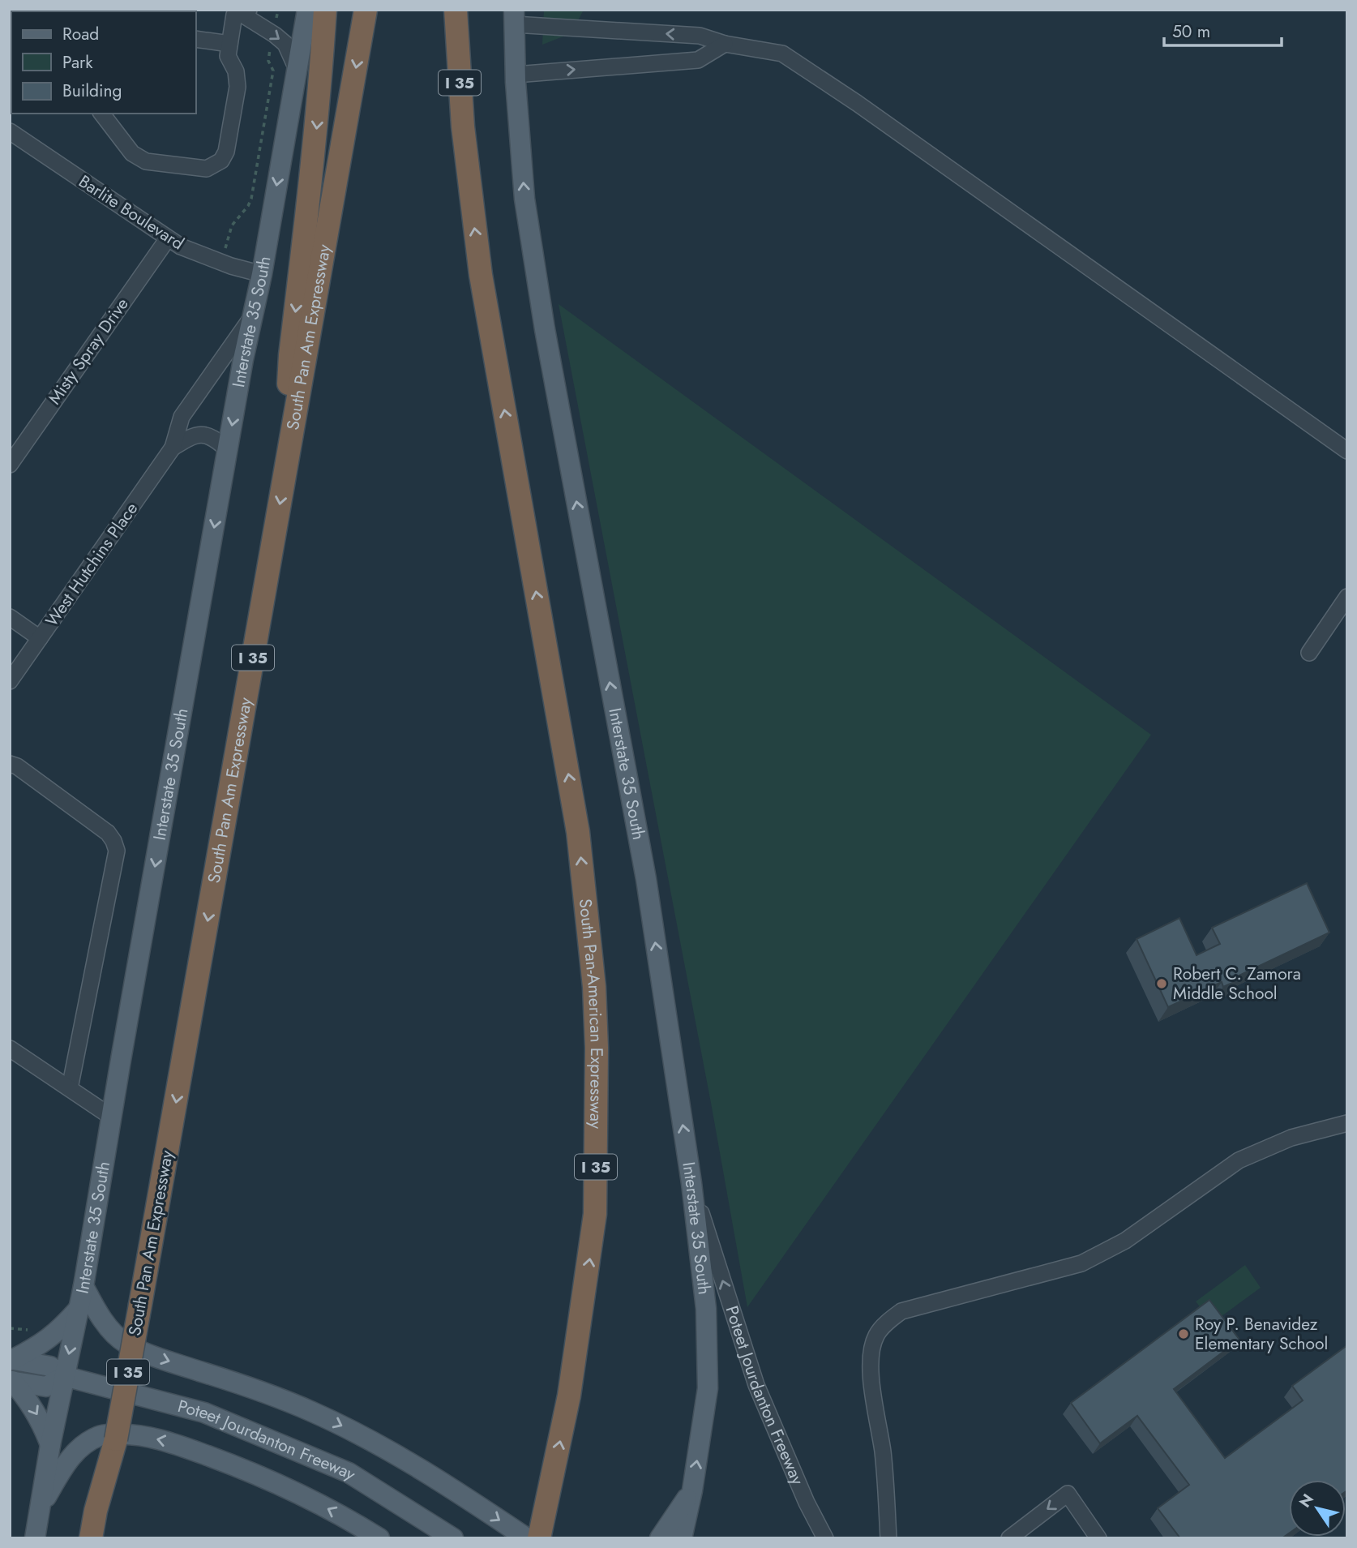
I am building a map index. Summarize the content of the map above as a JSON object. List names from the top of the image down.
{
  "streets": {
    "highway": ["I 35", "South Pan Am Expressway", "South Pan-American Expressway"],
    "main road": ["Interstate 35 South", "Poteet Jourdanton Freeway"],
    "street": ["Barlite Boulevard", "Misty Spray Drive", "West Hutchins Place"]
  },
  "crossings": [
    ["I 35", "South Pan-American Expressway"],
    ["Barlite Boulevard", "Interstate 35 South"],
    ["Barlite Boulevard", "Misty Spray Drive"],
    ["Interstate 35 South", "West Hutchins Place"],
    ["Interstate 35 South", "Poteet Jourdanton Freeway"]
  ],
  "one_way": ["South Pan-American Expressway", "Poteet Jourdanton Freeway"],
  "places": ["Robert C. Zamora Middle School", "Roy P. Benavidez Elementary School"],
  "legend": ["Road", "Park", "Building"],
  "scale_bar": "50 m",
  "north": "top left"
}
